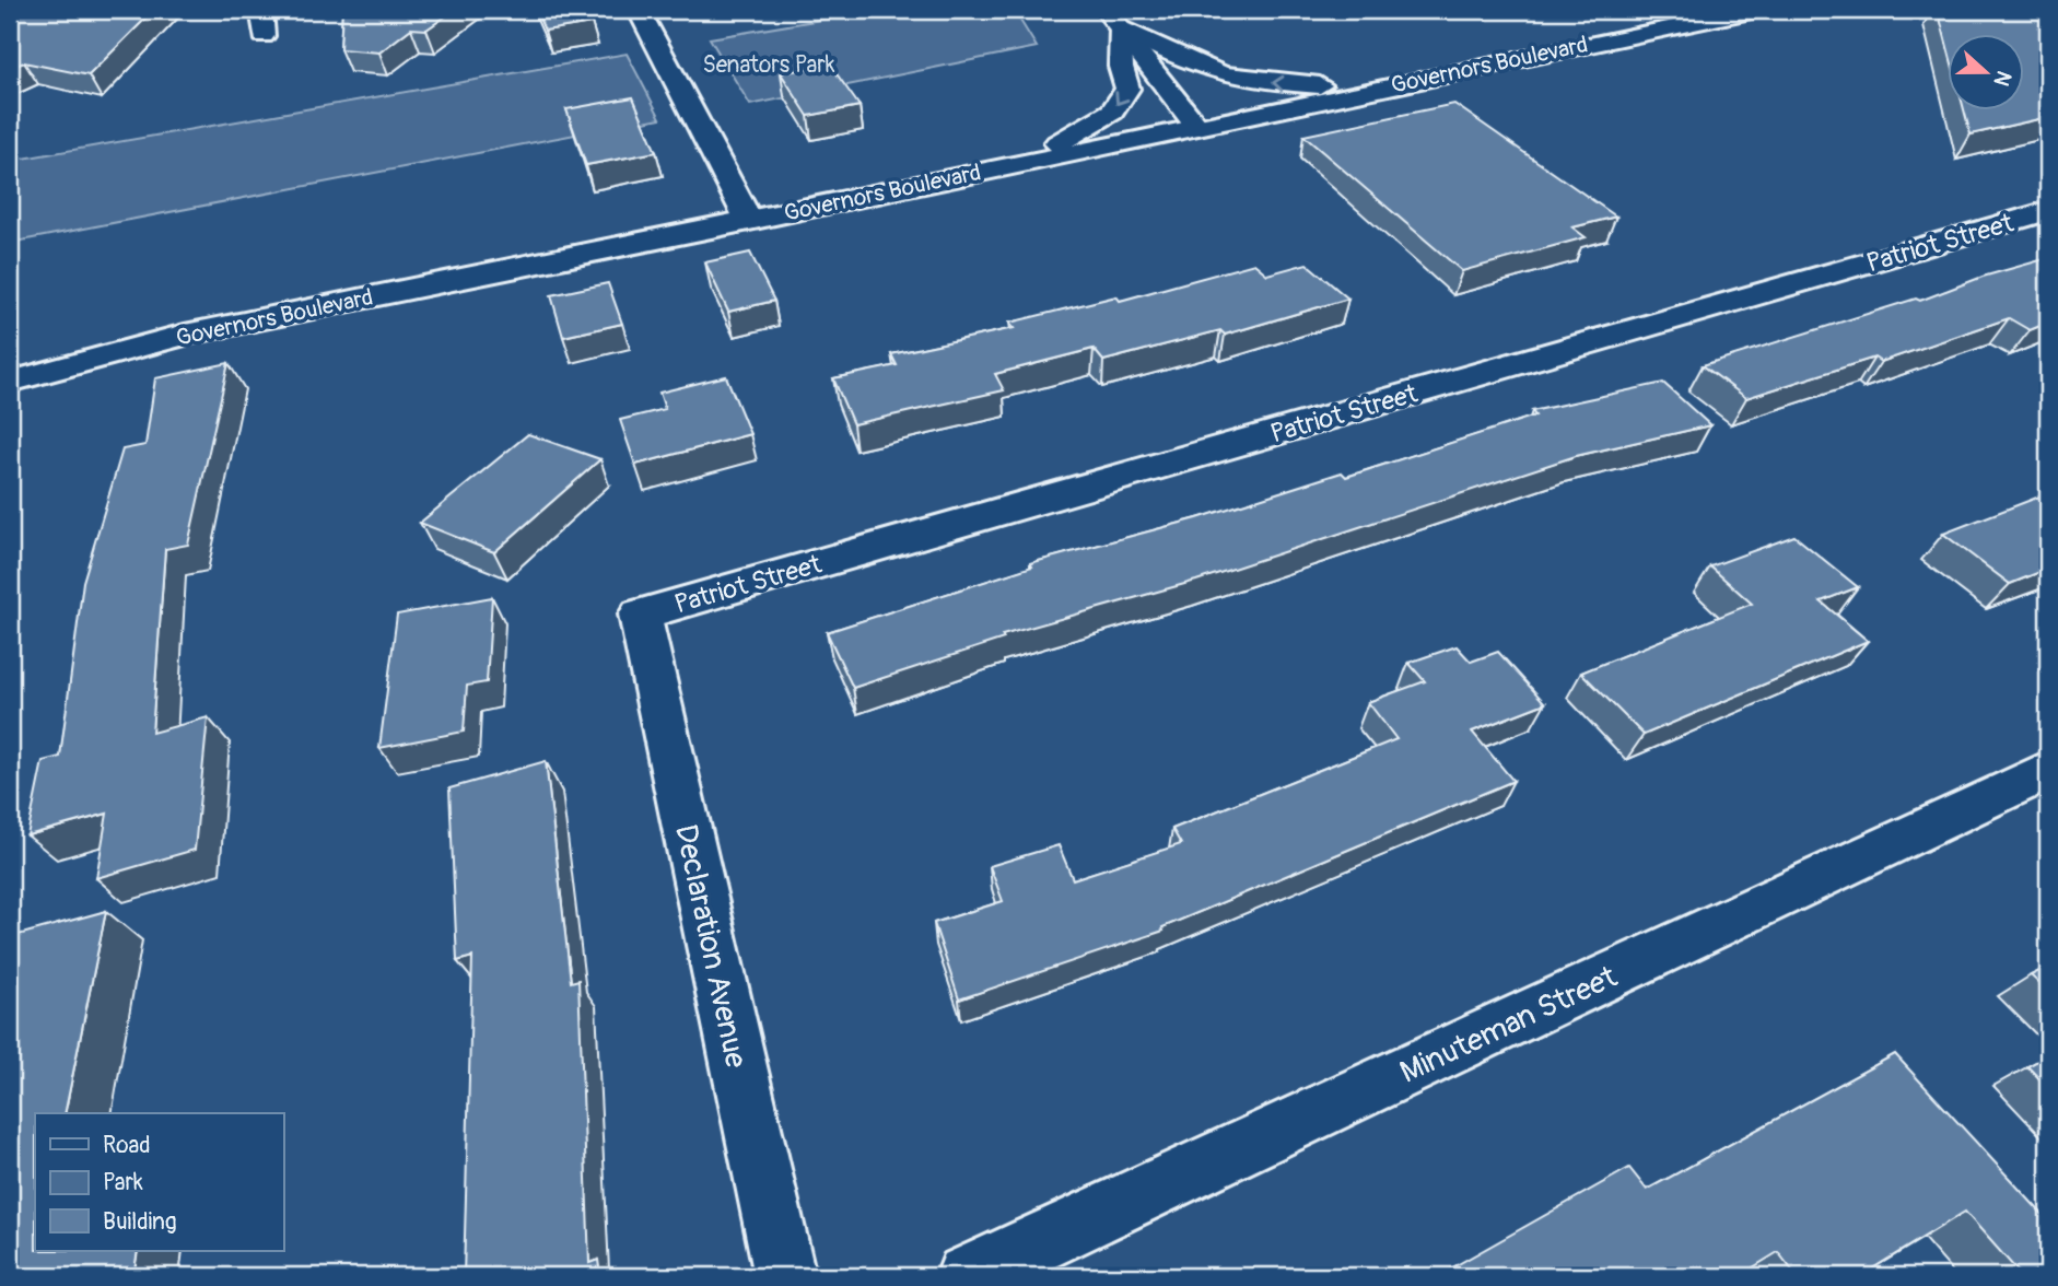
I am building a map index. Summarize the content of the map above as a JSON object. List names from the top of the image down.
{
  "streets": {
    "street": [
      "Governors Boulevard",
      "Patriot Street",
      "Declaration Avenue",
      "Minuteman Street"
    ]
  },
  "crossings": [
    ["Patriot Street", "Declaration Avenue"]
  ],
  "parks": ["Senators Park"],
  "legend": ["Road", "Park", "Building"],
  "north": "right"
}
